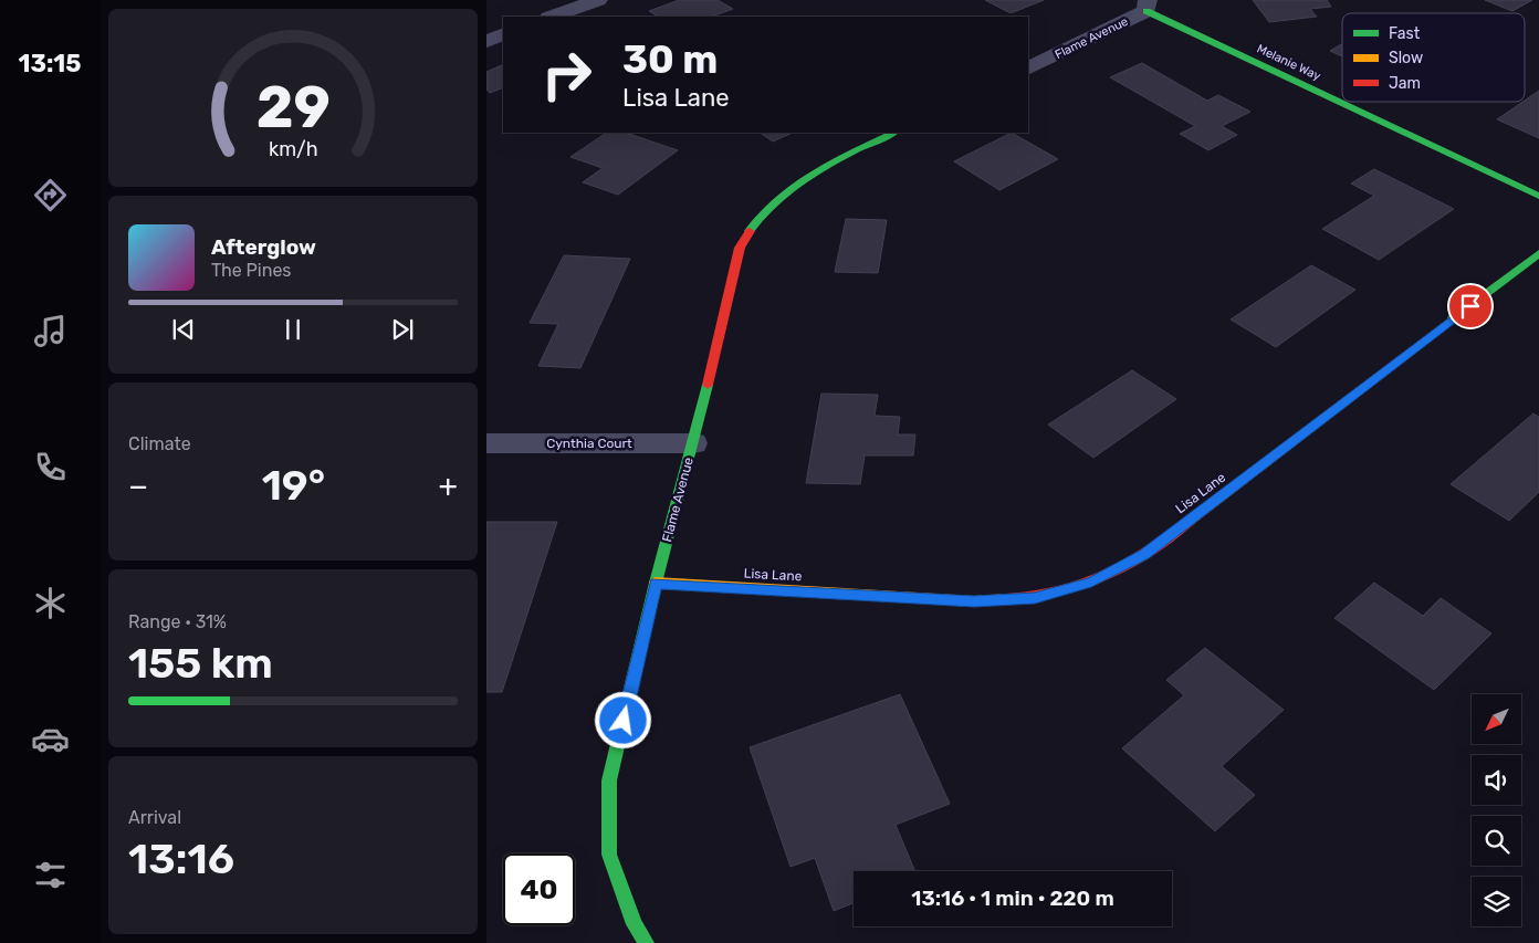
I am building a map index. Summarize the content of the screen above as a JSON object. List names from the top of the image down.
{
  "streets": {
    "street": [
      "Flame Avenue",
      "Melanie Way",
      "Cynthia Court",
      "Lisa Lane"
    ]
  },
  "crossings": [
    ["Flame Avenue", "Melanie Way"],
    ["Flame Avenue", "Cynthia Court"],
    ["Flame Avenue", "Lisa Lane"]
  ],
  "legend": ["Fast", "Slow", "Jam"],
  "north": "bottom left",
  "page": {
    "tabs": "13:15",
    "turn": ["30 m", "Lisa Lane"],
    "song": ["Afterglow", "The Pines"],
    "tile": [
      "Climate",
      ["Range · 31%", "155 km"],
      ["Arrival", "13:16"]
    ],
    "heat": ["−", "19°", "+"],
    "limit": "40",
    "trip": "13:16 · 1 min · 220 m",
    "gauge": ["29", "km/h"]
  }
}
